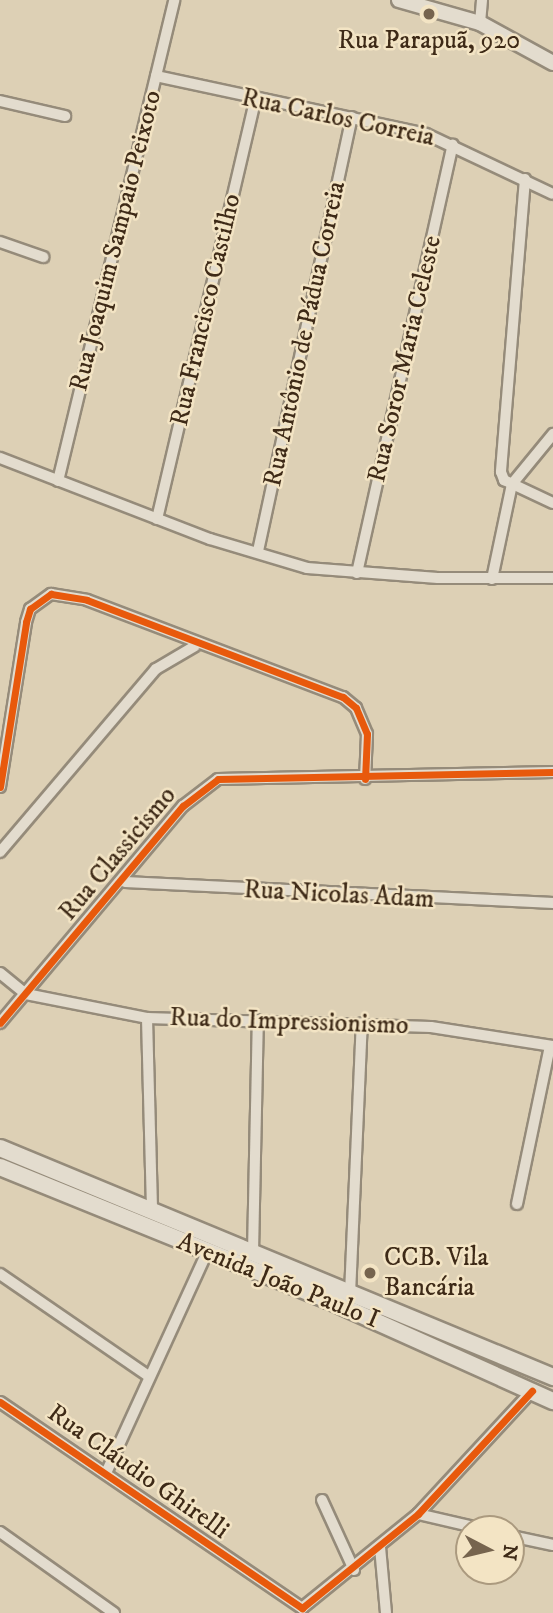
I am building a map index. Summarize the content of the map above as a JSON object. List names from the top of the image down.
{
  "streets": {
    "main road": ["Avenida João Paulo I"],
    "street": [
      "Rua Carlos Correia",
      "Rua Joaquim Sampaio Peixoto",
      "Rua Francisco Castilho",
      "Rua Antônio de Pádua Correia",
      "Rua Soror Maria Celeste",
      "Rua Classicismo",
      "Rua Nicolas Adam",
      "Rua do Impressionismo",
      "Rua Cláudio Ghirelli"
    ]
  },
  "crossings": [
    ["Rua Carlos Correia", "Rua Joaquim Sampaio Peixoto"],
    ["Rua Carlos Correia", "Rua Francisco Castilho"],
    ["Rua Carlos Correia", "Rua Antônio de Pádua Correia"],
    ["Rua Carlos Correia", "Rua Soror Maria Celeste"],
    ["Rua Classicismo", "Rua Nicolas Adam"],
    ["Rua Classicismo", "Rua do Impressionismo"],
    ["Avenida João Paulo I", "Rua Cláudio Ghirelli"]
  ],
  "places": ["Rua Parapuã, 920", "CCB. Vila Bancária"],
  "north": "right"
}
